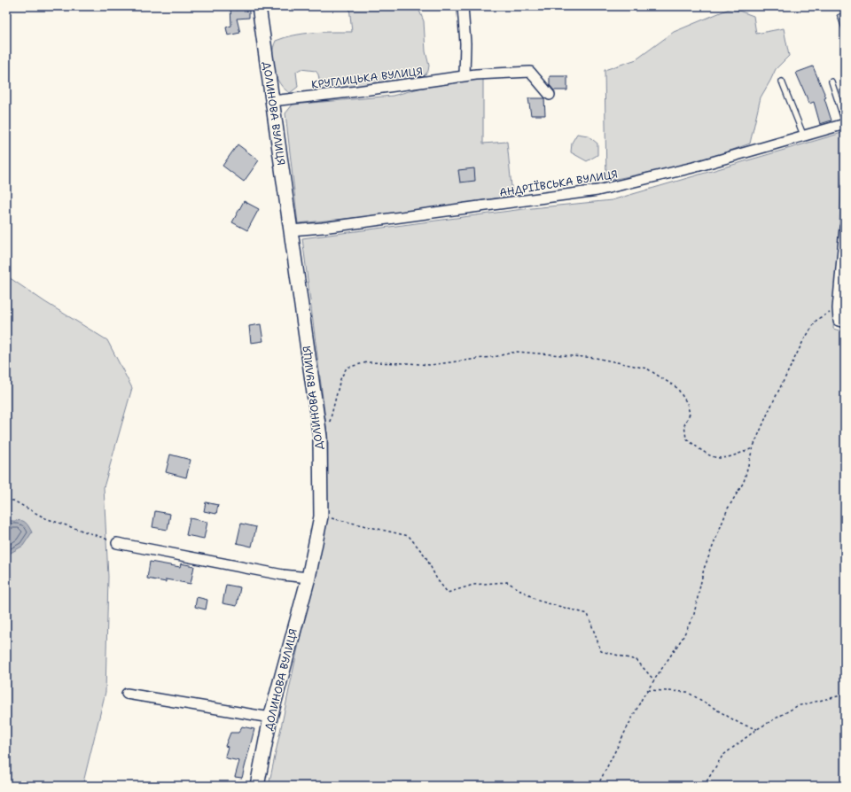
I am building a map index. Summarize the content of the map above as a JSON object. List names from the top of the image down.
{
  "streets": {
    "street": ["КРУГЛИЦЬКА ВУЛИЦЯ", "ДОЛИНОВА ВУЛИЦЯ", "АНДРІЇВСЬКА ВУЛИЦЯ"]
  },
  "crossings": [
    ["КРУГЛИЦЬКА ВУЛИЦЯ", "ДОЛИНОВА ВУЛИЦЯ"],
    ["ДОЛИНОВА ВУЛИЦЯ", "АНДРІЇВСЬКА ВУЛИЦЯ"]
  ]
}
